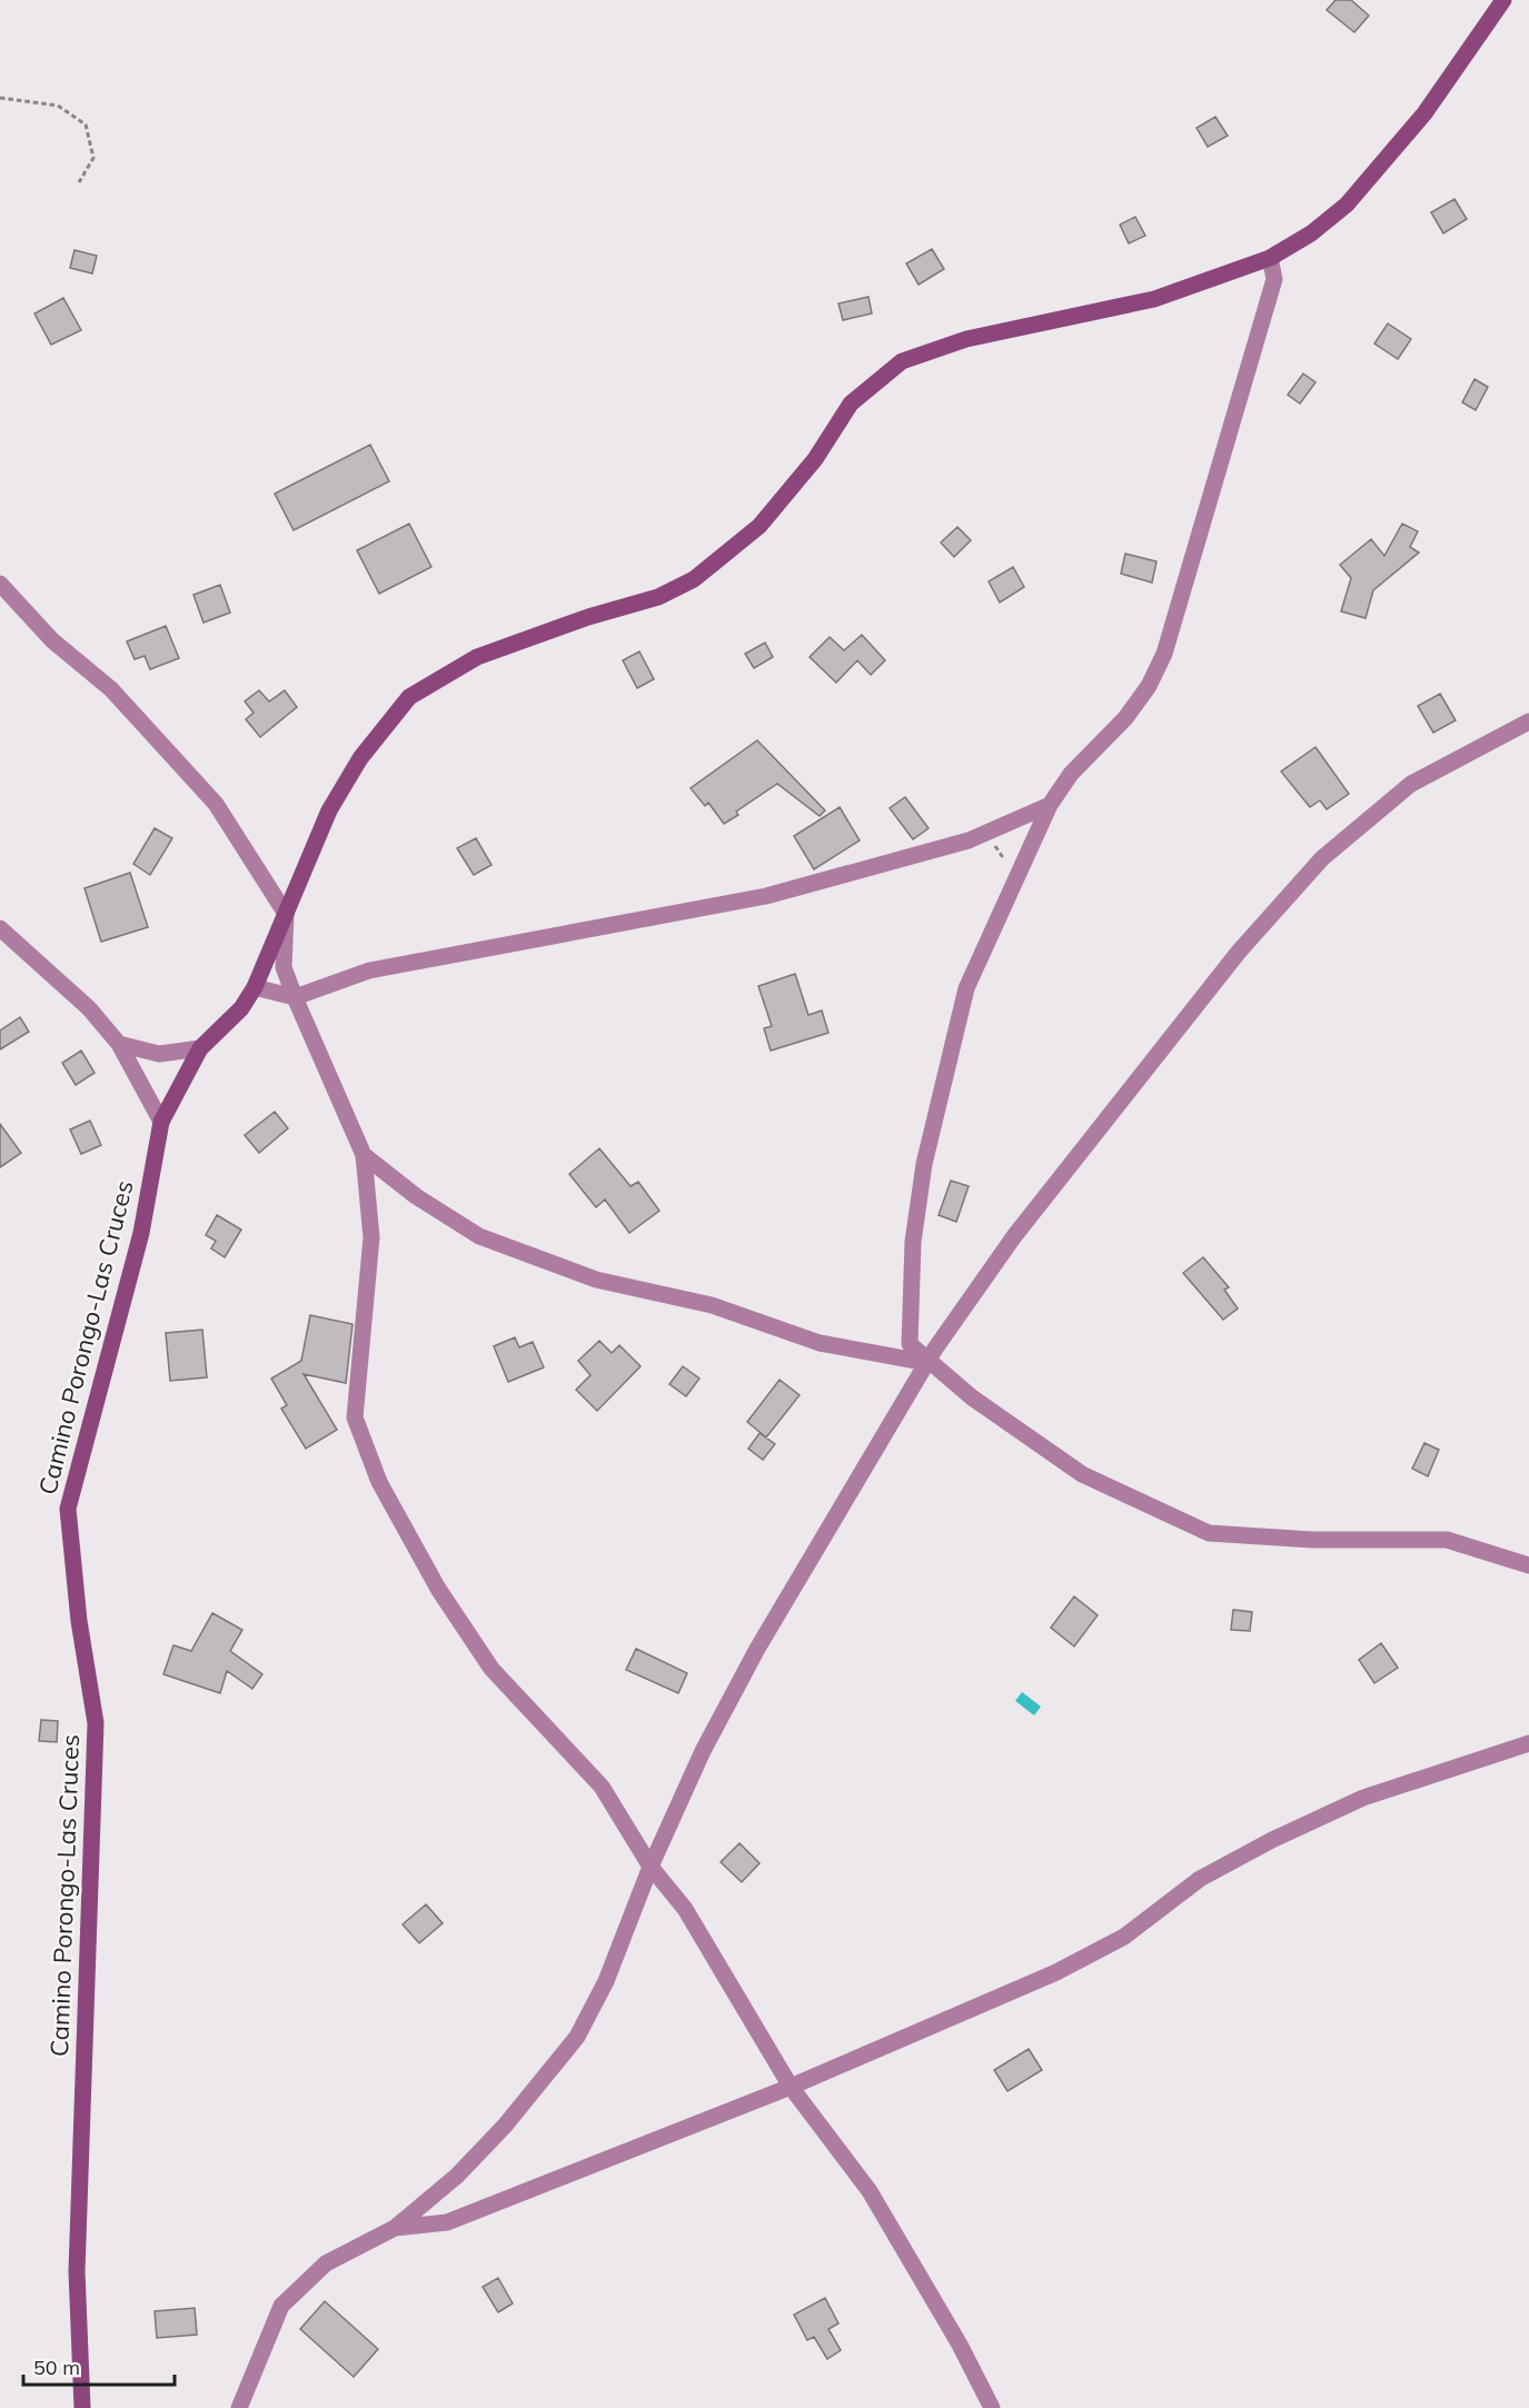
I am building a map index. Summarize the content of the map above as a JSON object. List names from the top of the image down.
{
  "streets": {
    "main road": ["Camino Porongo-Las Cruces"]
  },
  "scale_bar": "50 m"
}
